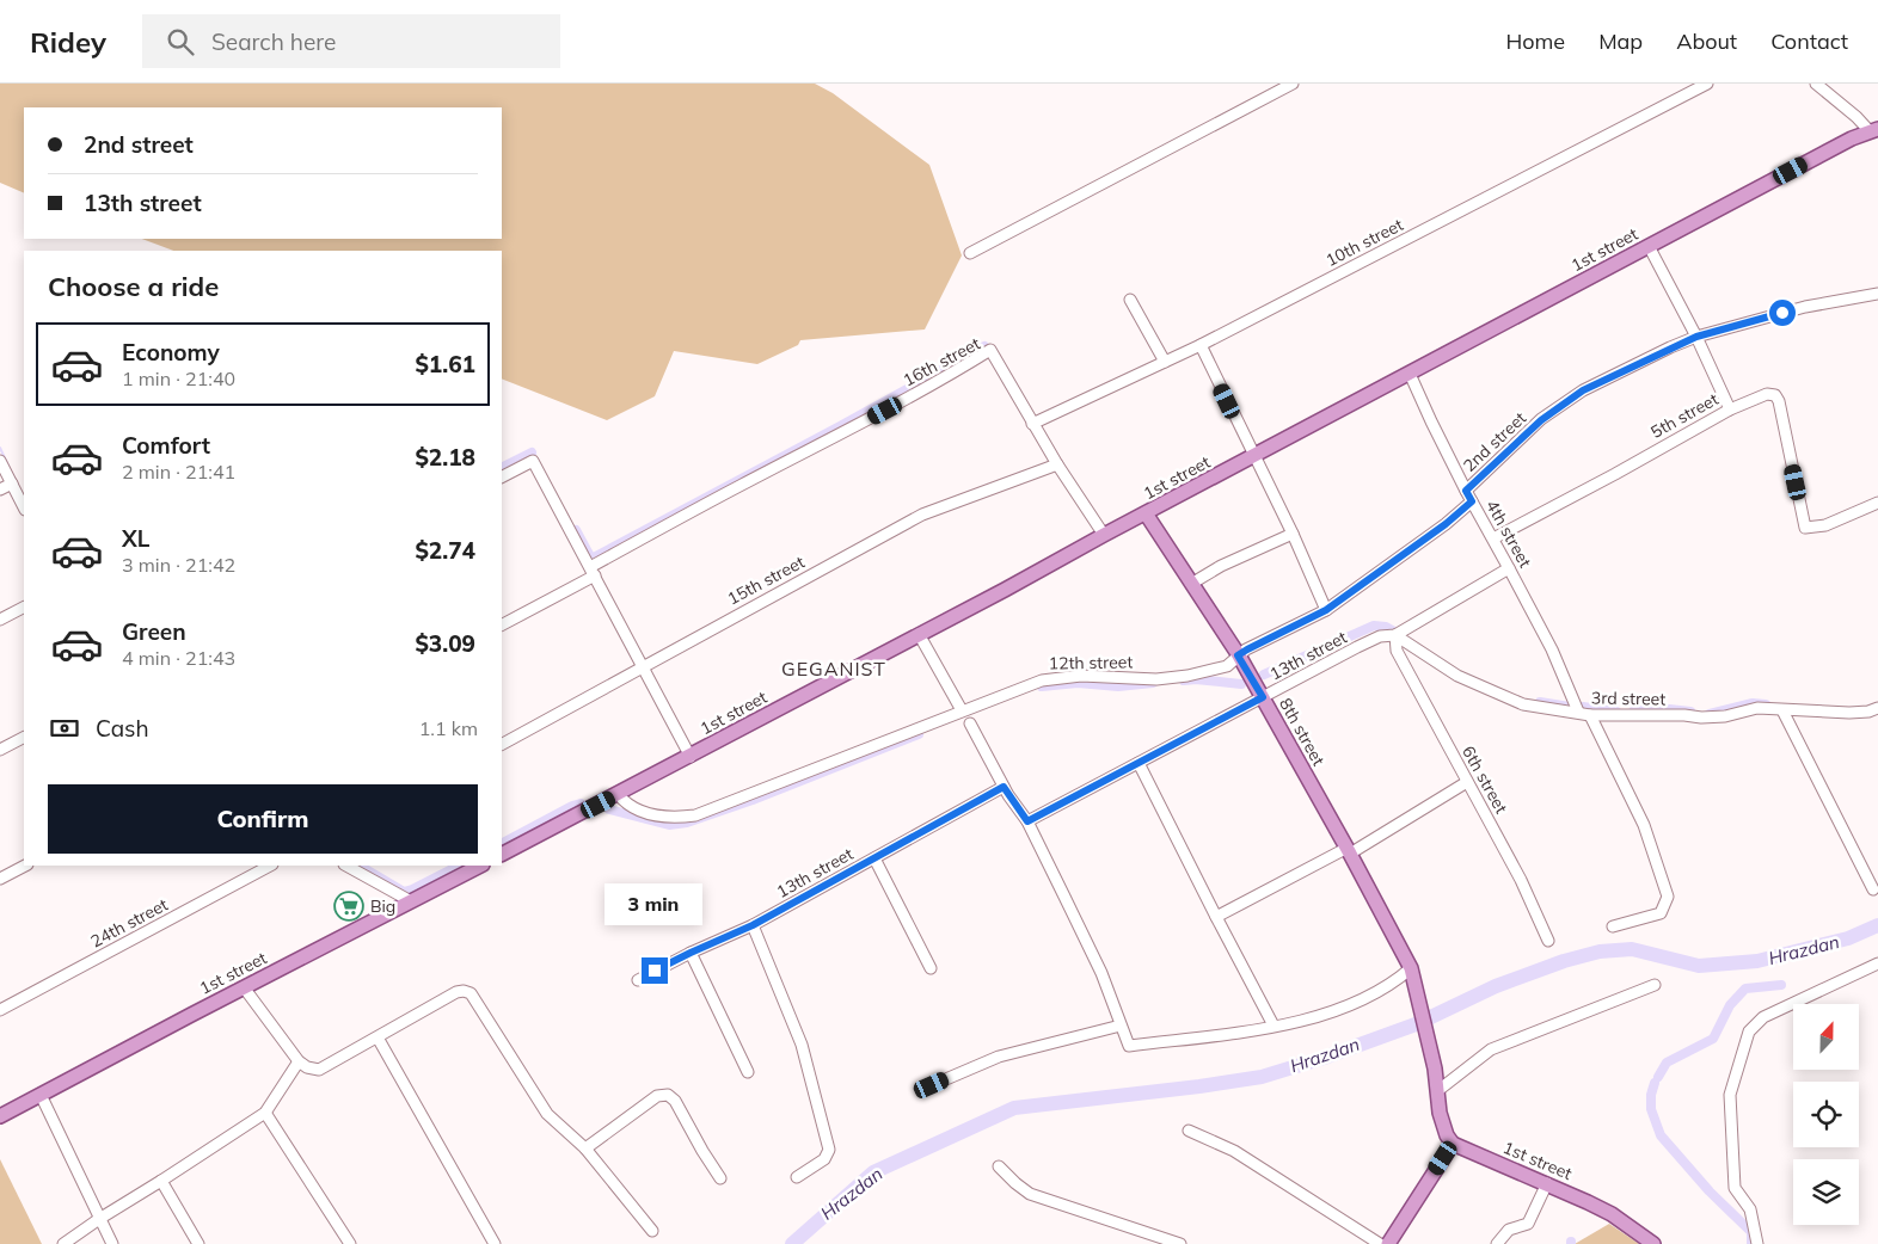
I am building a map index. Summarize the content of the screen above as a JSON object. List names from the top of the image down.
{
  "streets": {
    "main road": ["1st street", "8th street"],
    "street": [
      "10th street",
      "16th street",
      "5th street",
      "2nd street",
      "4th street",
      "15th street",
      "13th street",
      "12th street",
      "3rd street",
      "6th street",
      "24th street"
    ]
  },
  "crossings": [
    ["10th street", "16th street"],
    ["1st street", "16th street"],
    ["1st street", "4th street"],
    ["1st street", "12th street"],
    ["1st street", "8th street"],
    ["16th street", "15th street"],
    ["5th street", "4th street"],
    ["2nd street", "4th street"],
    ["4th street", "13th street"],
    ["4th street", "12th street"],
    ["4th street", "3rd street"],
    ["13th street", "3rd street"],
    ["13th street", "8th street"],
    ["13th street", "6th street"],
    ["12th street", "8th street"],
    ["3rd street", "6th street"]
  ],
  "districts": ["GEGANIST"],
  "water": ["Hrazdan"],
  "places": {
    "supermarket": ["Big"]
  },
  "north": "top",
  "page": {
    "header": "Ridey",
    "search": "Search here",
    "nav": [
      "Home",
      "Map",
      "About",
      "Contact"
    ],
    "banner": ["2nd street", "13th street"],
    "heading": "Choose a ride",
    "list": [
      {
        "name": "Economy",
        "note": "1 min · 21:40",
        "value": "$1.61"
      },
      {
        "name": "Comfort",
        "note": "2 min · 21:41",
        "value": "$2.18"
      },
      {
        "name": "XL",
        "note": "3 min · 21:42",
        "value": "$2.74"
      },
      {
        "name": "Green",
        "note": "4 min · 21:43",
        "value": "$3.09"
      }
    ],
    "pay": ["Cash", "1.1 km"],
    "buttons": "Confirm",
    "bubble": "3 min"
  }
}
